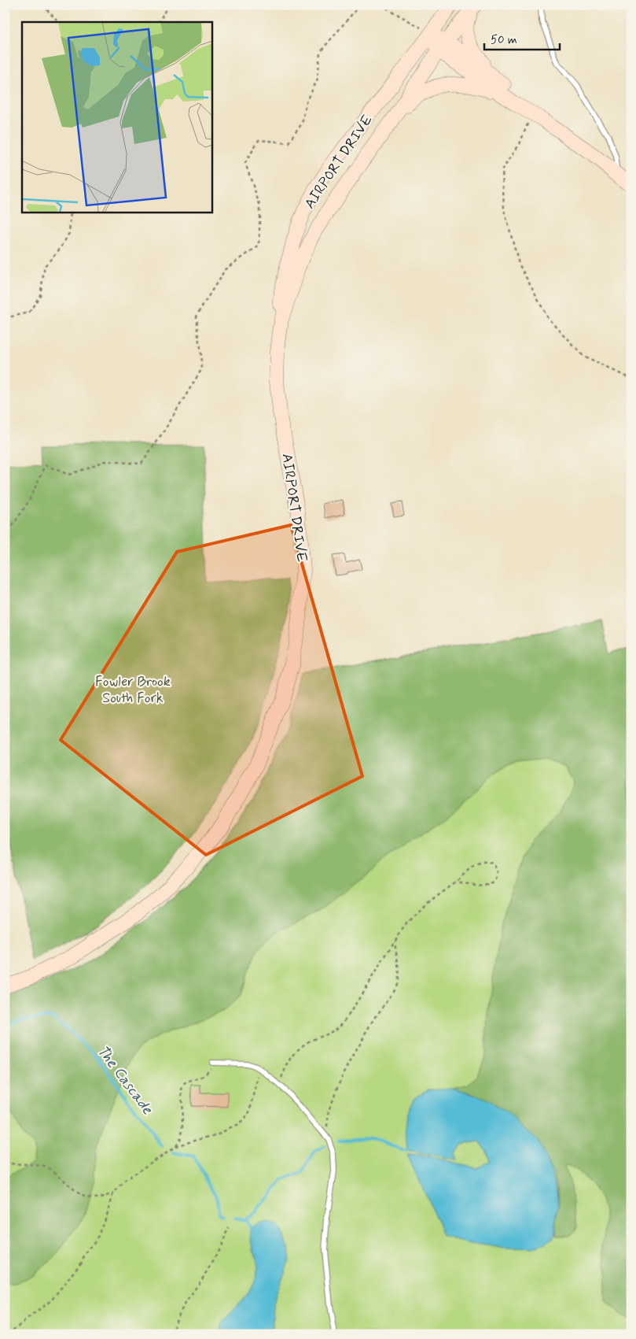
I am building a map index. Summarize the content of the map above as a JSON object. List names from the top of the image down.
{
  "streets": {
    "main road": ["AIRPORT DRIVE"]
  },
  "water": ["The Cascade"],
  "parks": ["Fowler Brook South Fork"],
  "scale_bar": "50 m"
}
